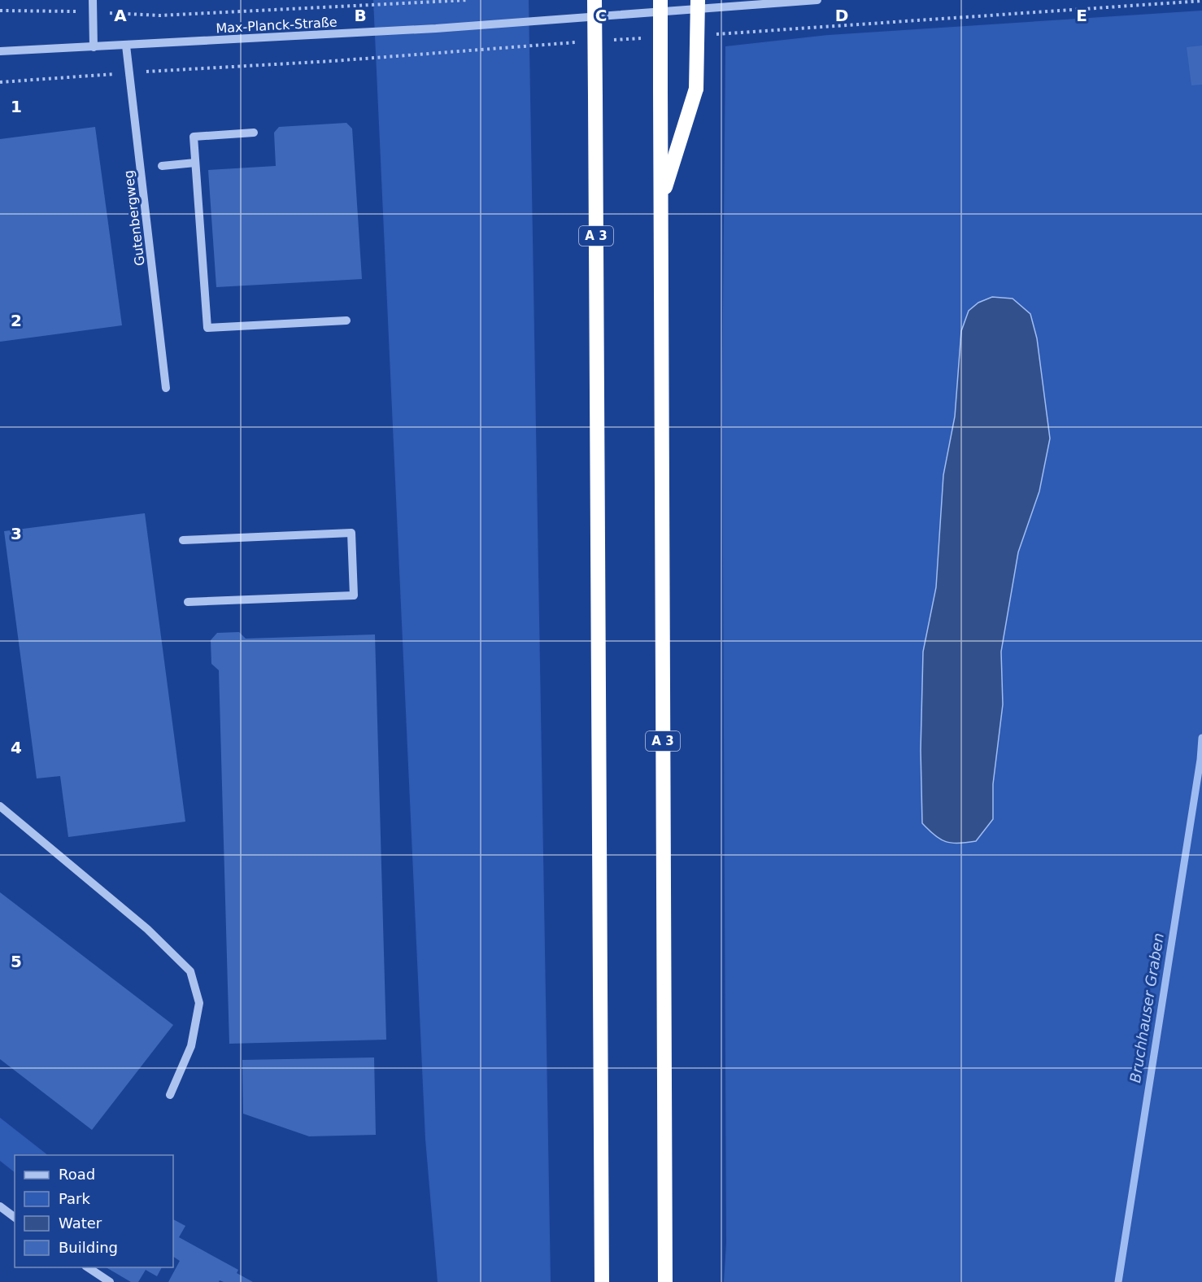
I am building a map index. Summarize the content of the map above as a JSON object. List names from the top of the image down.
{
  "streets": {
    "highway": ["A 3"],
    "street": ["Max-Planck-Straße", "Gutenbergweg"]
  },
  "crossings": [
    ["Max-Planck-Straße", "Gutenbergweg"]
  ],
  "water": ["Bruchhauser Graben"],
  "legend": [
    "Road",
    "Park",
    "Water",
    "Building"
  ],
  "grid": {
    "columns": [
      "A",
      "B",
      "C",
      "D",
      "E"
    ],
    "rows": [
      "1",
      "2",
      "3",
      "4",
      "5"
    ]
  }
}
